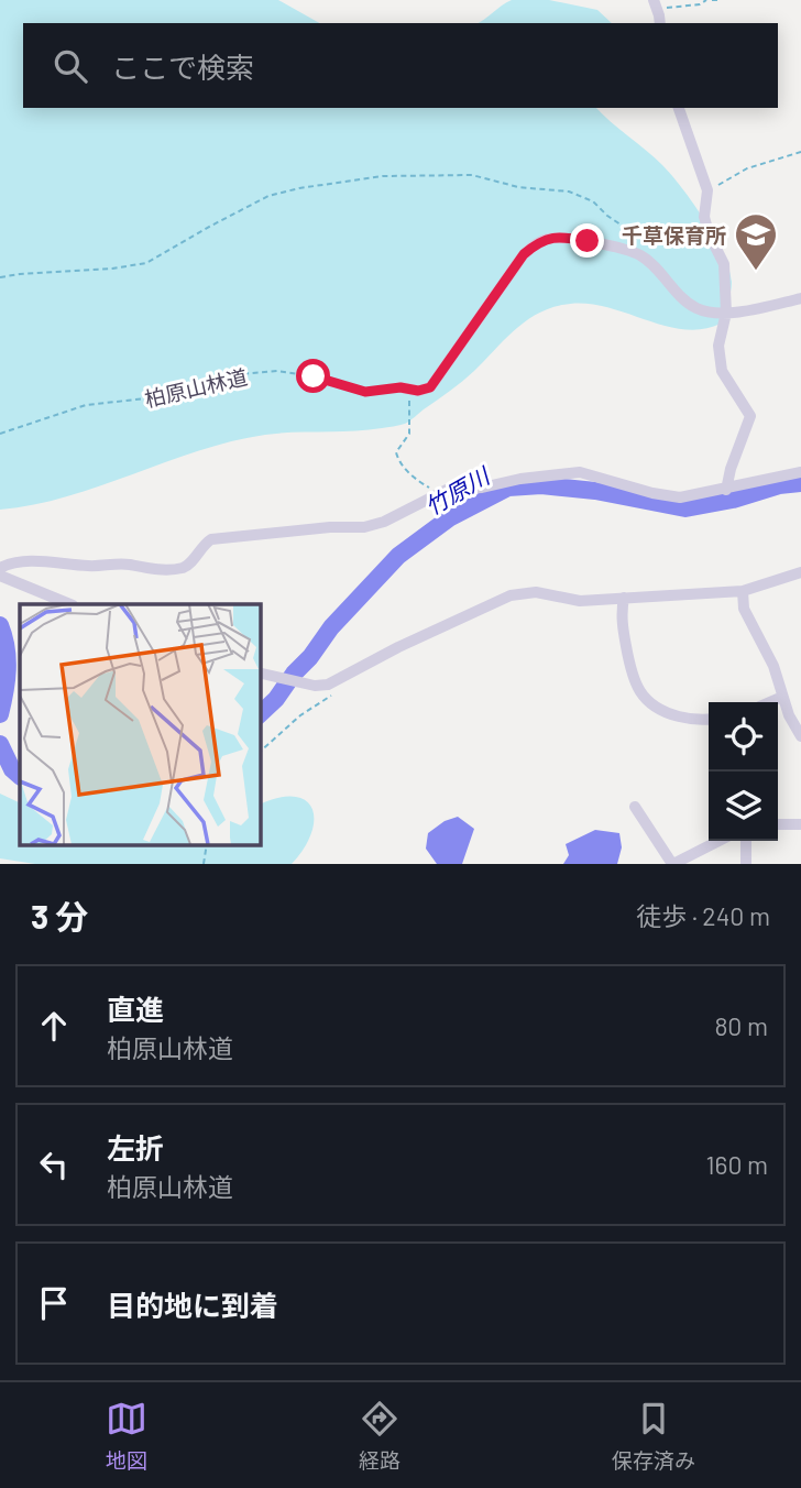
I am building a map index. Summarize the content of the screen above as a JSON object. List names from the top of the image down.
{
  "streets": {
    "path": ["柏原山林道"]
  },
  "water": ["竹原川"],
  "places": {
    "school or university": ["千草保育所"]
  },
  "page": {
    "search": "ここで検索",
    "heading": ["3 分", "徒歩 · 240 m"],
    "list": [
      ["直進", "柏原山林道", "80 m"],
      ["左折", "柏原山林道", "160 m"],
      "目的地に到着"
    ],
    "nav": ["地図", "経路", "保存済み"]
  }
}
